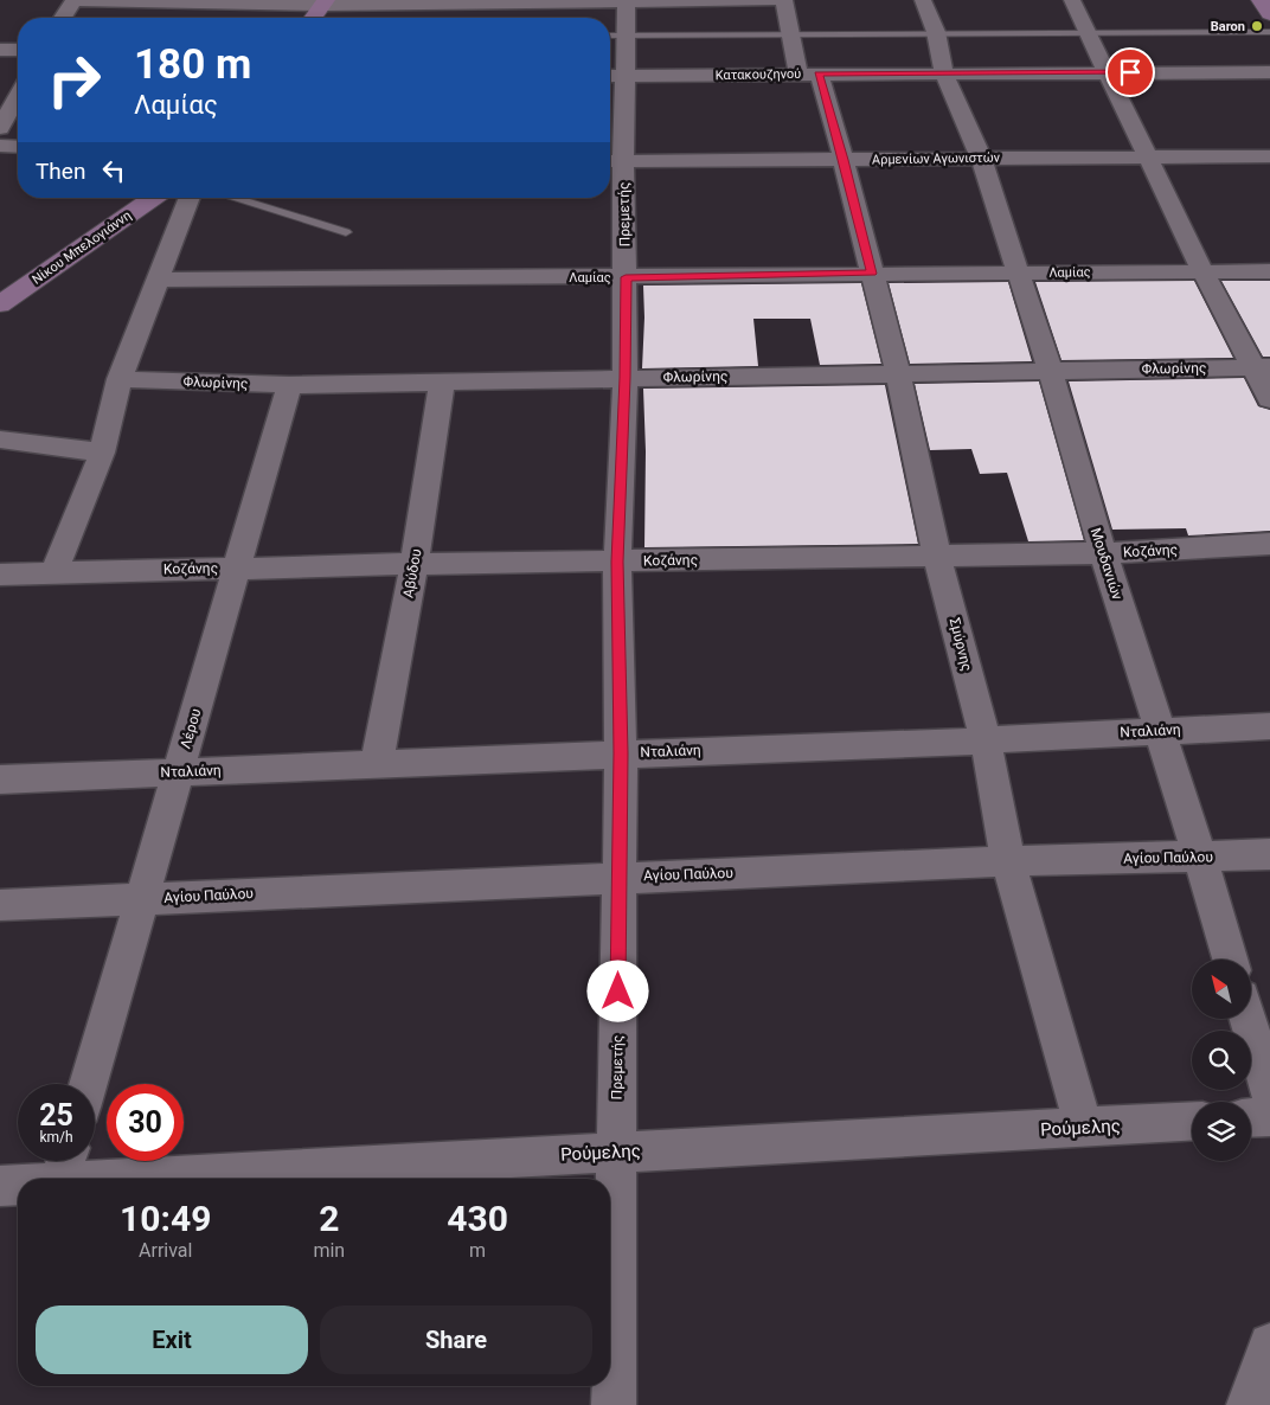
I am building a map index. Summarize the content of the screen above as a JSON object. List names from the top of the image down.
{
  "streets": {
    "main road": ["Νίκου Μπελογιάννη"],
    "street": [
      "Κατακουζηνού",
      "Αρμενίων Αγωνιστών",
      "Πρεμετής",
      "Λαμίας",
      "Φλωρίνης",
      "Κοζάνης",
      "Μουδανιών",
      "Αβύδου",
      "Σμύρνης",
      "Λέρου",
      "Νταλιάνη",
      "Αγίου Παύλου",
      "Ρούμελης"
    ]
  },
  "crossings": [
    ["Κατακουζηνού", "Πρεμετής"],
    ["Κατακουζηνού", "Μουδανιών"],
    ["Κατακουζηνού", "Σμύρνης"],
    ["Αρμενίων Αγωνιστών", "Πρεμετής"],
    ["Αρμενίων Αγωνιστών", "Μουδανιών"],
    ["Αρμενίων Αγωνιστών", "Σμύρνης"],
    ["Πρεμετής", "Λαμίας"],
    ["Πρεμετής", "Φλωρίνης"],
    ["Πρεμετής", "Κοζάνης"],
    ["Πρεμετής", "Νταλιάνη"],
    ["Πρεμετής", "Αγίου Παύλου"],
    ["Πρεμετής", "Ρούμελης"],
    ["Λαμίας", "Μουδανιών"],
    ["Λαμίας", "Σμύρνης"],
    ["Φλωρίνης", "Μουδανιών"],
    ["Φλωρίνης", "Αβύδου"],
    ["Φλωρίνης", "Σμύρνης"],
    ["Φλωρίνης", "Λέρου"],
    ["Κοζάνης", "Μουδανιών"],
    ["Κοζάνης", "Αβύδου"],
    ["Κοζάνης", "Σμύρνης"],
    ["Κοζάνης", "Λέρου"],
    ["Μουδανιών", "Νταλιάνη"],
    ["Μουδανιών", "Αγίου Παύλου"],
    ["Αβύδου", "Νταλιάνη"],
    ["Σμύρνης", "Νταλιάνη"],
    ["Σμύρνης", "Αγίου Παύλου"],
    ["Σμύρνης", "Ρούμελης"],
    ["Λέρου", "Νταλιάνη"],
    ["Λέρου", "Αγίου Παύλου"]
  ],
  "places": ["Baron"],
  "north": "top left",
  "page": {
    "turn": ["180 m", "Λαμίας"],
    "then": "Then",
    "speed": "25 km/h",
    "limit": "30",
    "eta": [
      "10:49",
      "Arrival",
      "2",
      "min",
      "430",
      "m"
    ],
    "buttons": ["Exit", "Share"]
  }
}
